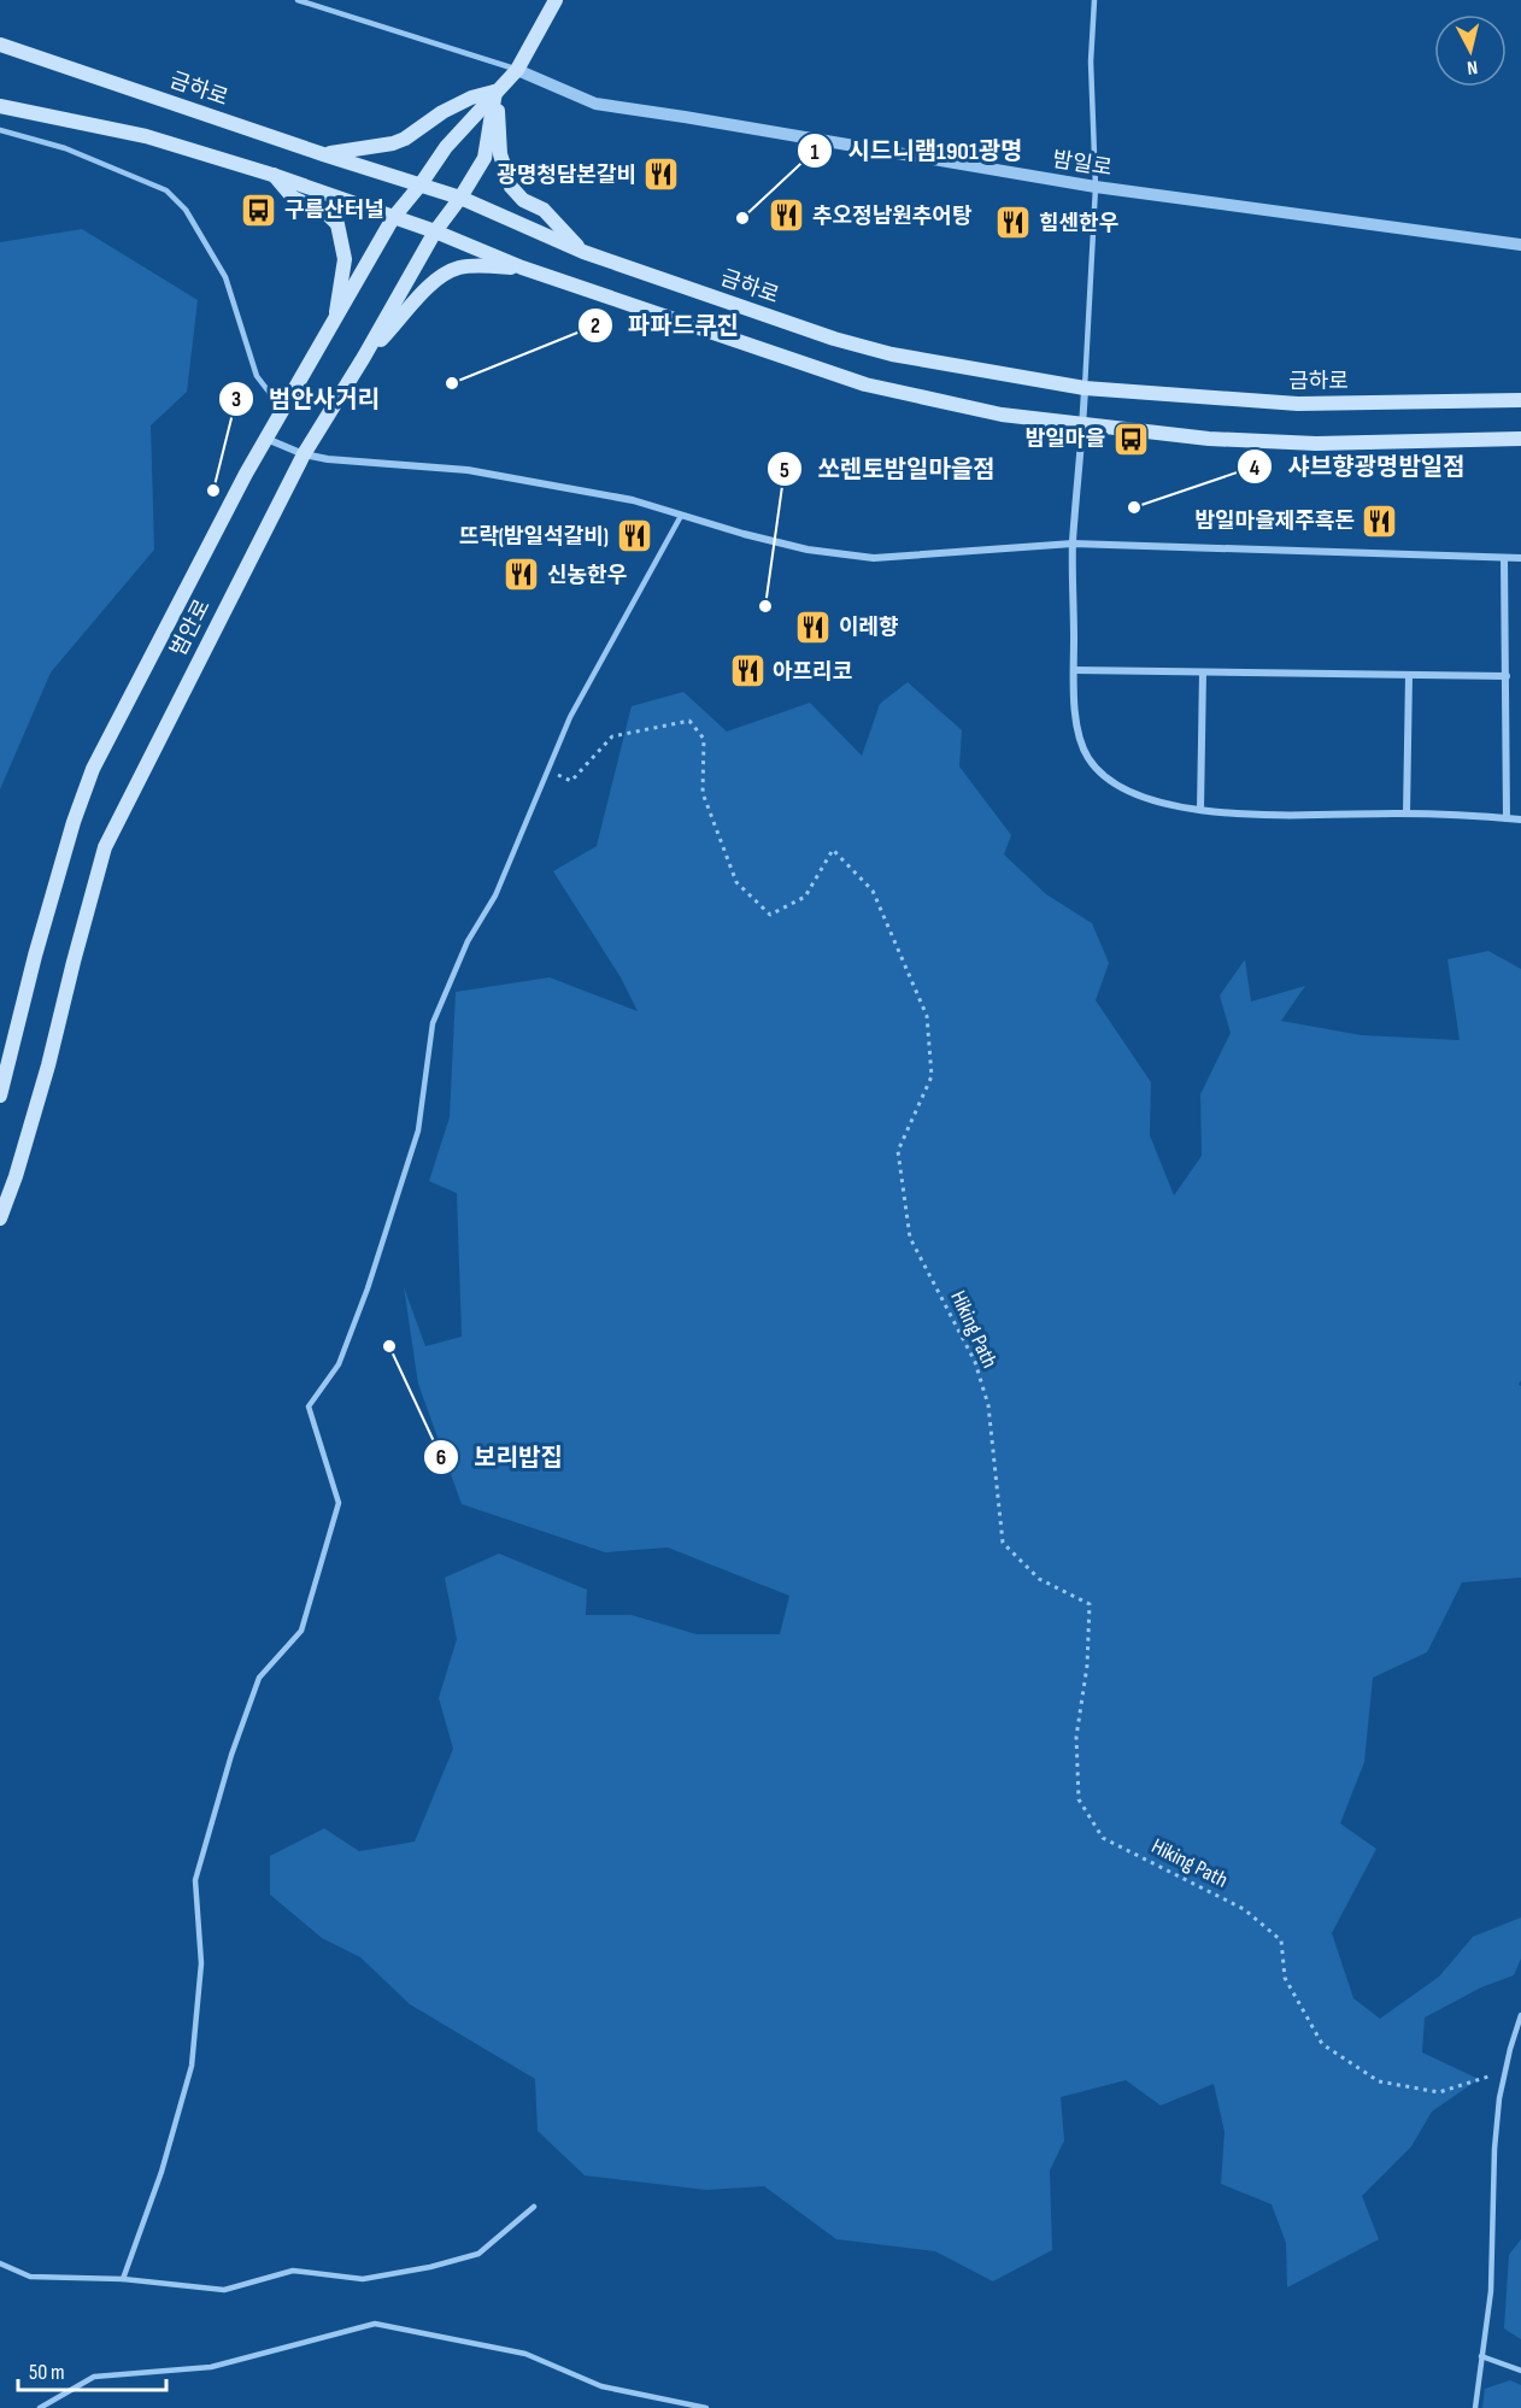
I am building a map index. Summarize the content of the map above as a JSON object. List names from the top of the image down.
{
  "streets": {
    "main road": ["금하로", "범안로"],
    "street": ["밤일로"],
    "path": ["Hiking Path"]
  },
  "crossings": [
    ["금하로", "범안로"],
    ["밤일로", "범안로"]
  ],
  "places": {
    "restaurant": [
      "광명청담본갈비",
      "추오정남원추어탕",
      "힘센한우",
      "밤일마을제주흑돈",
      "뜨락(밤일석갈비)",
      "신농한우",
      "이레향",
      "아프리코"
    ],
    "bus stop": ["구름산터널", "밤일마을"],
    "other": [
      "시드니램1901광명",
      "파파드쿠진",
      "범안사거리",
      "샤브향광명밤일점",
      "쏘렌토밤일마을점",
      "보리밥집"
    ]
  },
  "scale_bar": "50 m",
  "north": "bottom"
}
